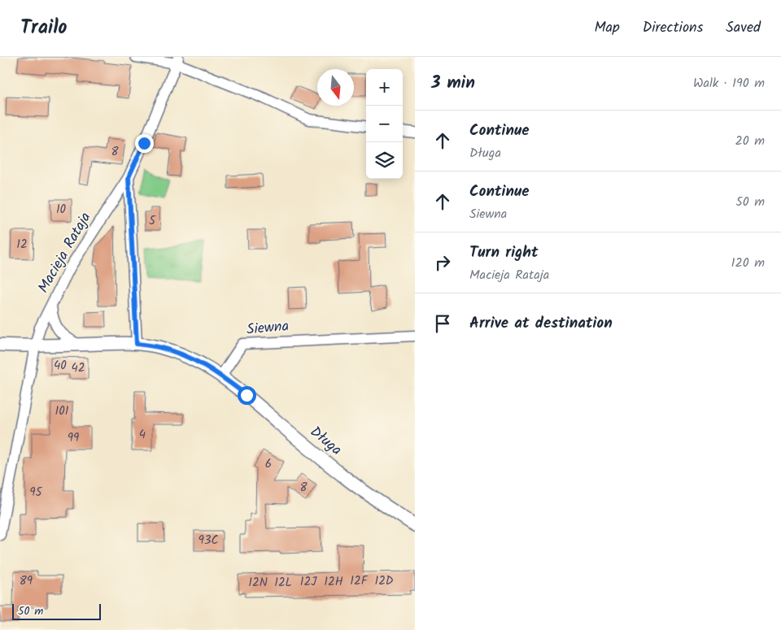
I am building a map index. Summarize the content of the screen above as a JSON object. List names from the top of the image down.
{
  "streets": {
    "street": ["Macieja Rataja", "Siewna", "Długa"]
  },
  "crossings": [
    ["Siewna", "Długa"]
  ],
  "house_numbers": [
    "8",
    "10",
    "5",
    "12",
    "40",
    "42",
    "101",
    "4",
    "99",
    "6",
    "8",
    "95",
    "93C",
    "89",
    "12F",
    "12D",
    "12J",
    "12H",
    "12N",
    "12L"
  ],
  "scale_bar": "50 m",
  "north": "bottom",
  "page": {
    "header": "Trailo",
    "nav": ["Map", "Directions", "Saved"],
    "heading": ["3 min", "Walk · 190 m"],
    "map_buttons": ["+", "−"],
    "list": [
      ["Continue", "Długa", "20 m"],
      ["Continue", "Siewna", "50 m"],
      ["Turn right", "Macieja Rataja", "120 m"],
      "Arrive at destination"
    ],
    "scale": "50 m"
  }
}
